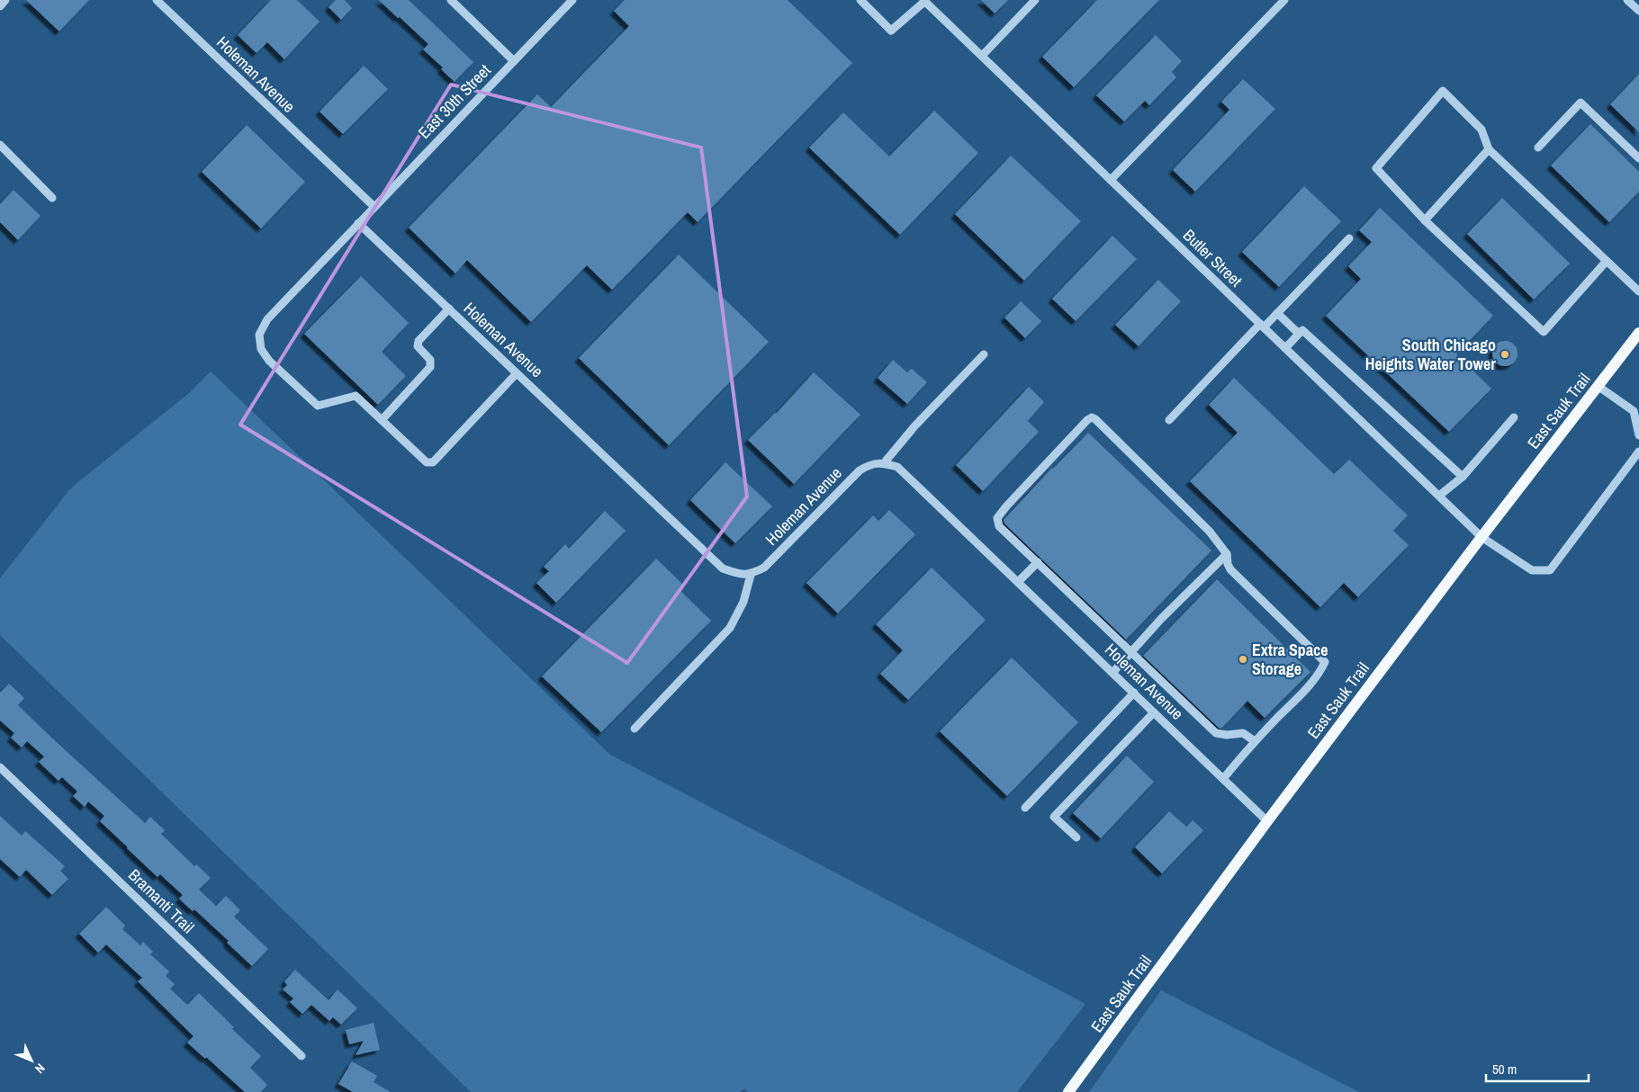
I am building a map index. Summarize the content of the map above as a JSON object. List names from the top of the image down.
{
  "streets": {
    "main road": ["East Sauk Trail"],
    "street": [
      "Holeman Avenue",
      "East 30th Street",
      "Butler Street",
      "Bramanti Trail"
    ]
  },
  "crossings": [
    ["Holeman Avenue", "East 30th Street"],
    ["Holeman Avenue", "East Sauk Trail"],
    ["Butler Street", "East Sauk Trail"]
  ],
  "places": ["South Chicago Heights Water Tower", "Extra Space Storage"],
  "scale_bar": "50 m",
  "north": "bottom right"
}
